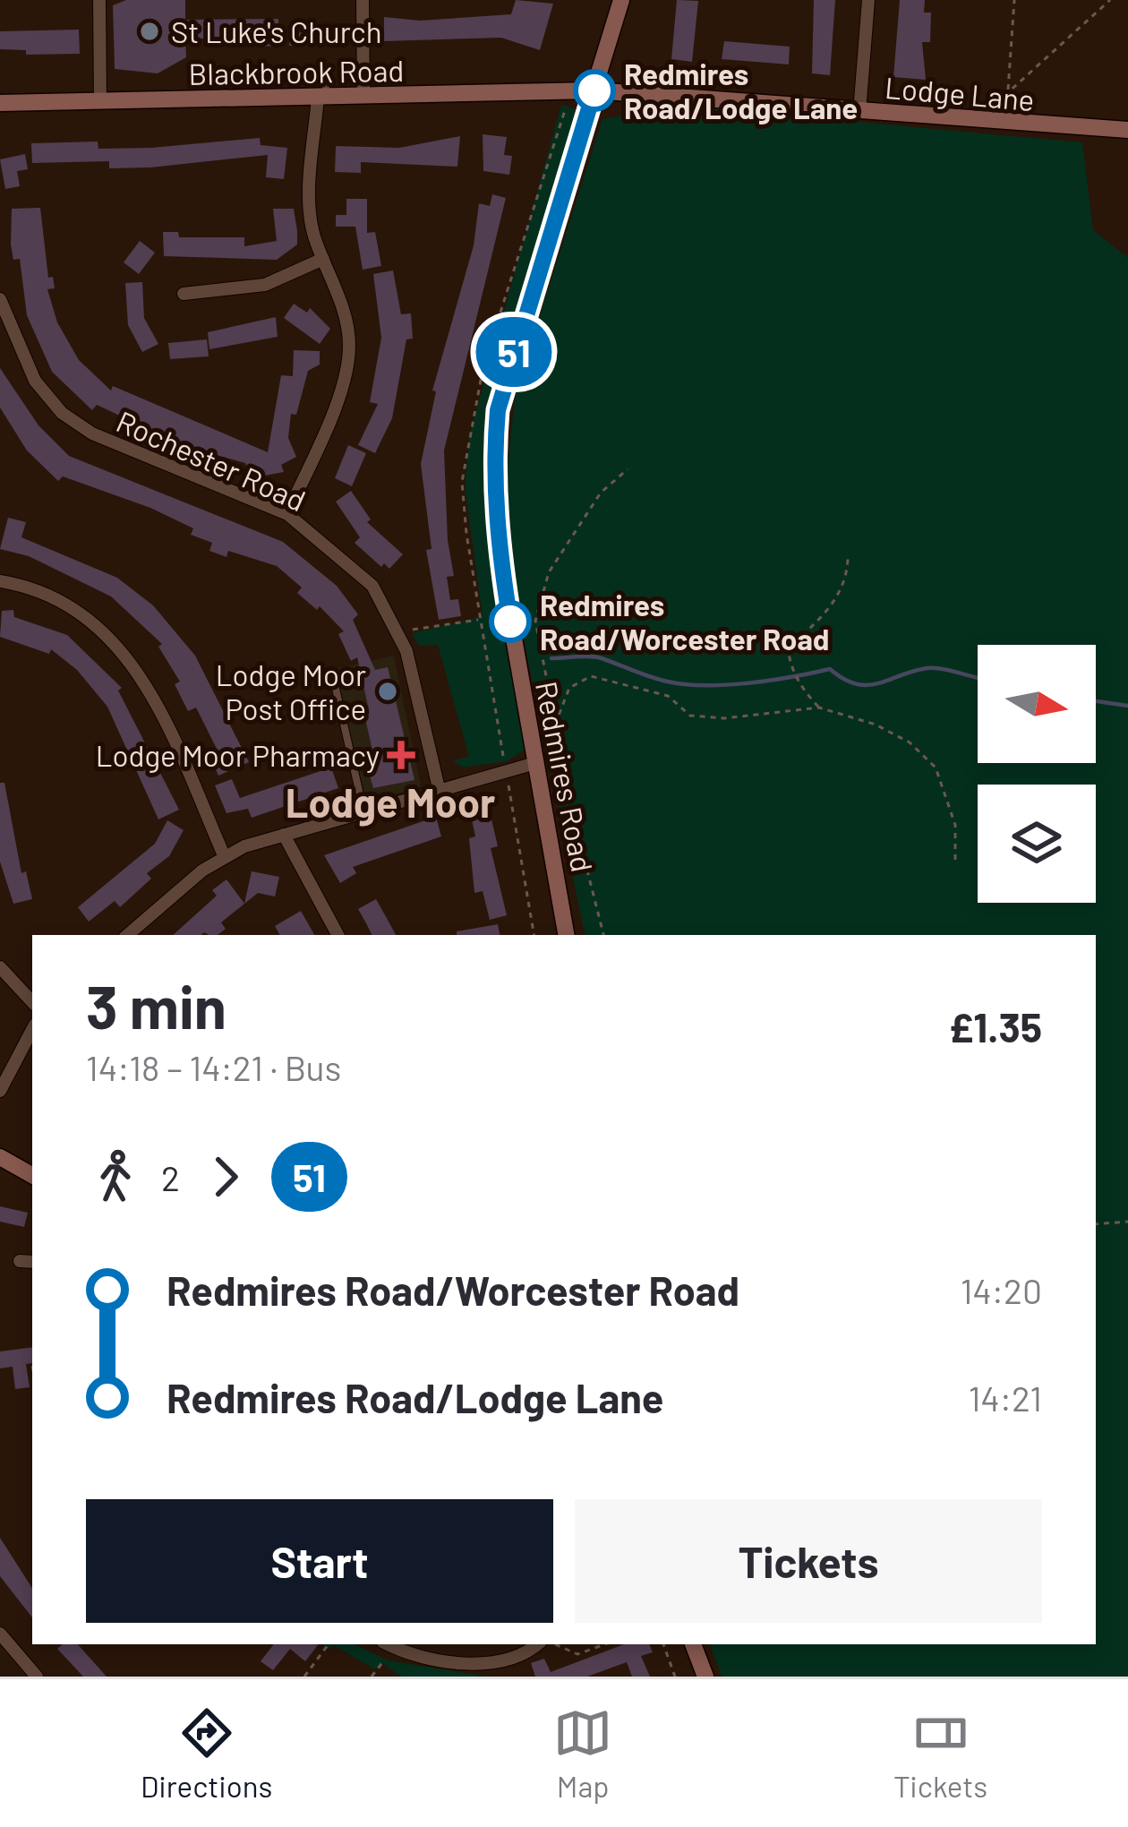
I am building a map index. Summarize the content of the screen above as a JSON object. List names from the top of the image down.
{
  "streets": {
    "street": [
      "Blackbrook Road",
      "Lodge Lane",
      "Rochester Road",
      "Redmires Road"
    ]
  },
  "crossings": [
    ["Blackbrook Road", "Lodge Lane"],
    ["Blackbrook Road", "Redmires Road"],
    ["Lodge Lane", "Redmires Road"]
  ],
  "districts": ["Lodge Moor"],
  "places": {
    "other": [
      "St Luke's Church",
      "Redmires Road/Lodge Lane",
      "Redmires Road/Worcester Road",
      "Lodge Moor Post Office"
    ],
    "health": ["Lodge Moor Pharmacy"]
  },
  "lines": ["bus line 51"],
  "north": "right",
  "page": {
    "on_map": "51",
    "heading": ["3 min", "14:18 – 14:21 · Bus", "£1.35"],
    "legs": ["2", "51"],
    "list": [
      {
        "name": "Redmires Road/Worcester Road",
        "value": "14:20"
      },
      {
        "name": "Redmires Road/Lodge Lane",
        "value": "14:21"
      }
    ],
    "buttons": ["Start", "Tickets"],
    "tabs": ["Directions", "Map", "Tickets"]
  }
}
